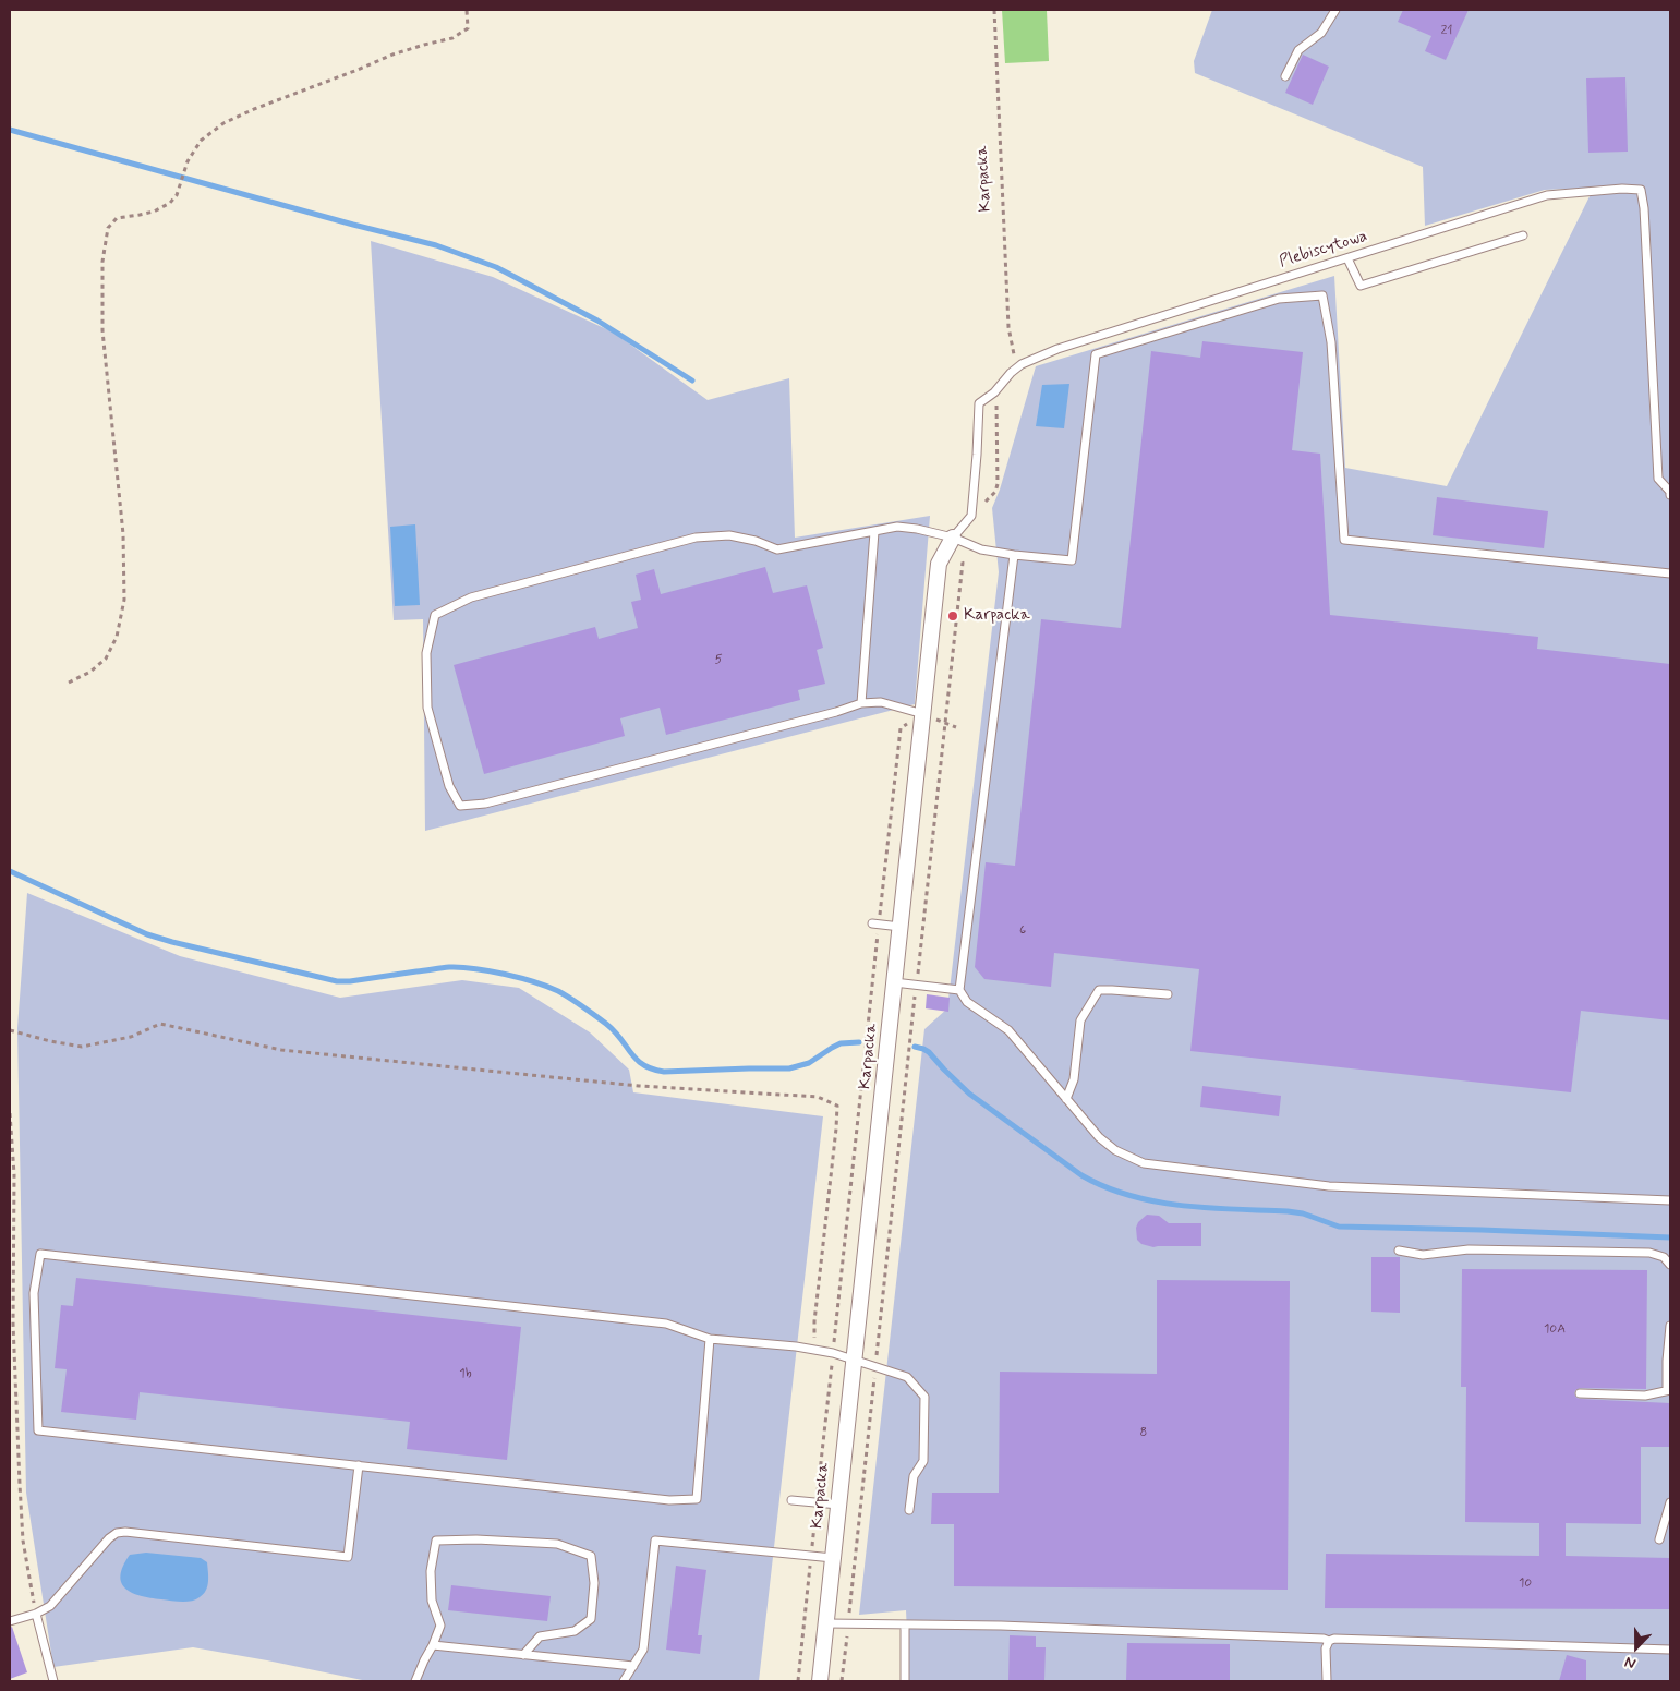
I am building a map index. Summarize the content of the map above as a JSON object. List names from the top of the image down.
{
  "streets": {
    "street": ["Karpacka"],
    "lane": ["Plebiscytowa"]
  },
  "crossings": [
    ["Karpacka", "Plebiscytowa"]
  ],
  "places": ["Karpacka"],
  "house_numbers": [
    "21",
    "5",
    "6",
    "10A",
    "1b",
    "8",
    "10"
  ],
  "north": "bottom"
}
